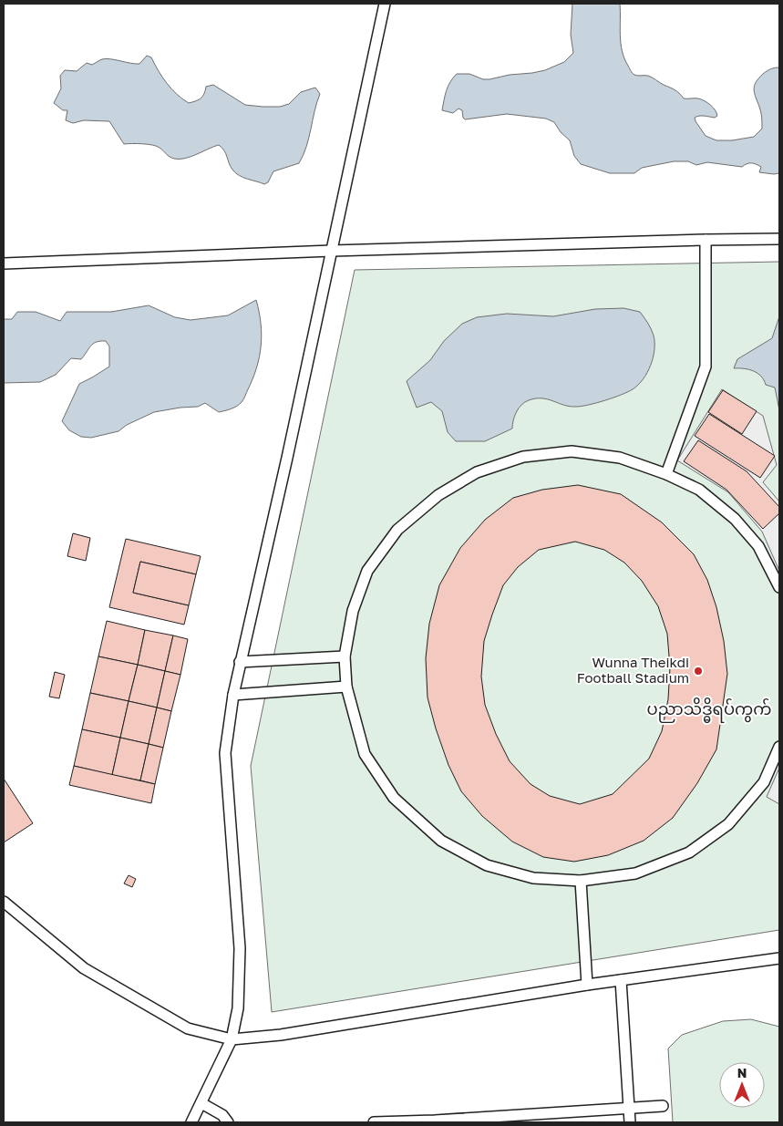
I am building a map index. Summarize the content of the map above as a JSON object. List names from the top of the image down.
{
  "districts": ["ပညာသိဒ္ဓိရပ်ကွက်"],
  "places": ["Wunna Theikdi Football Stadium"],
  "north": "top"
}
